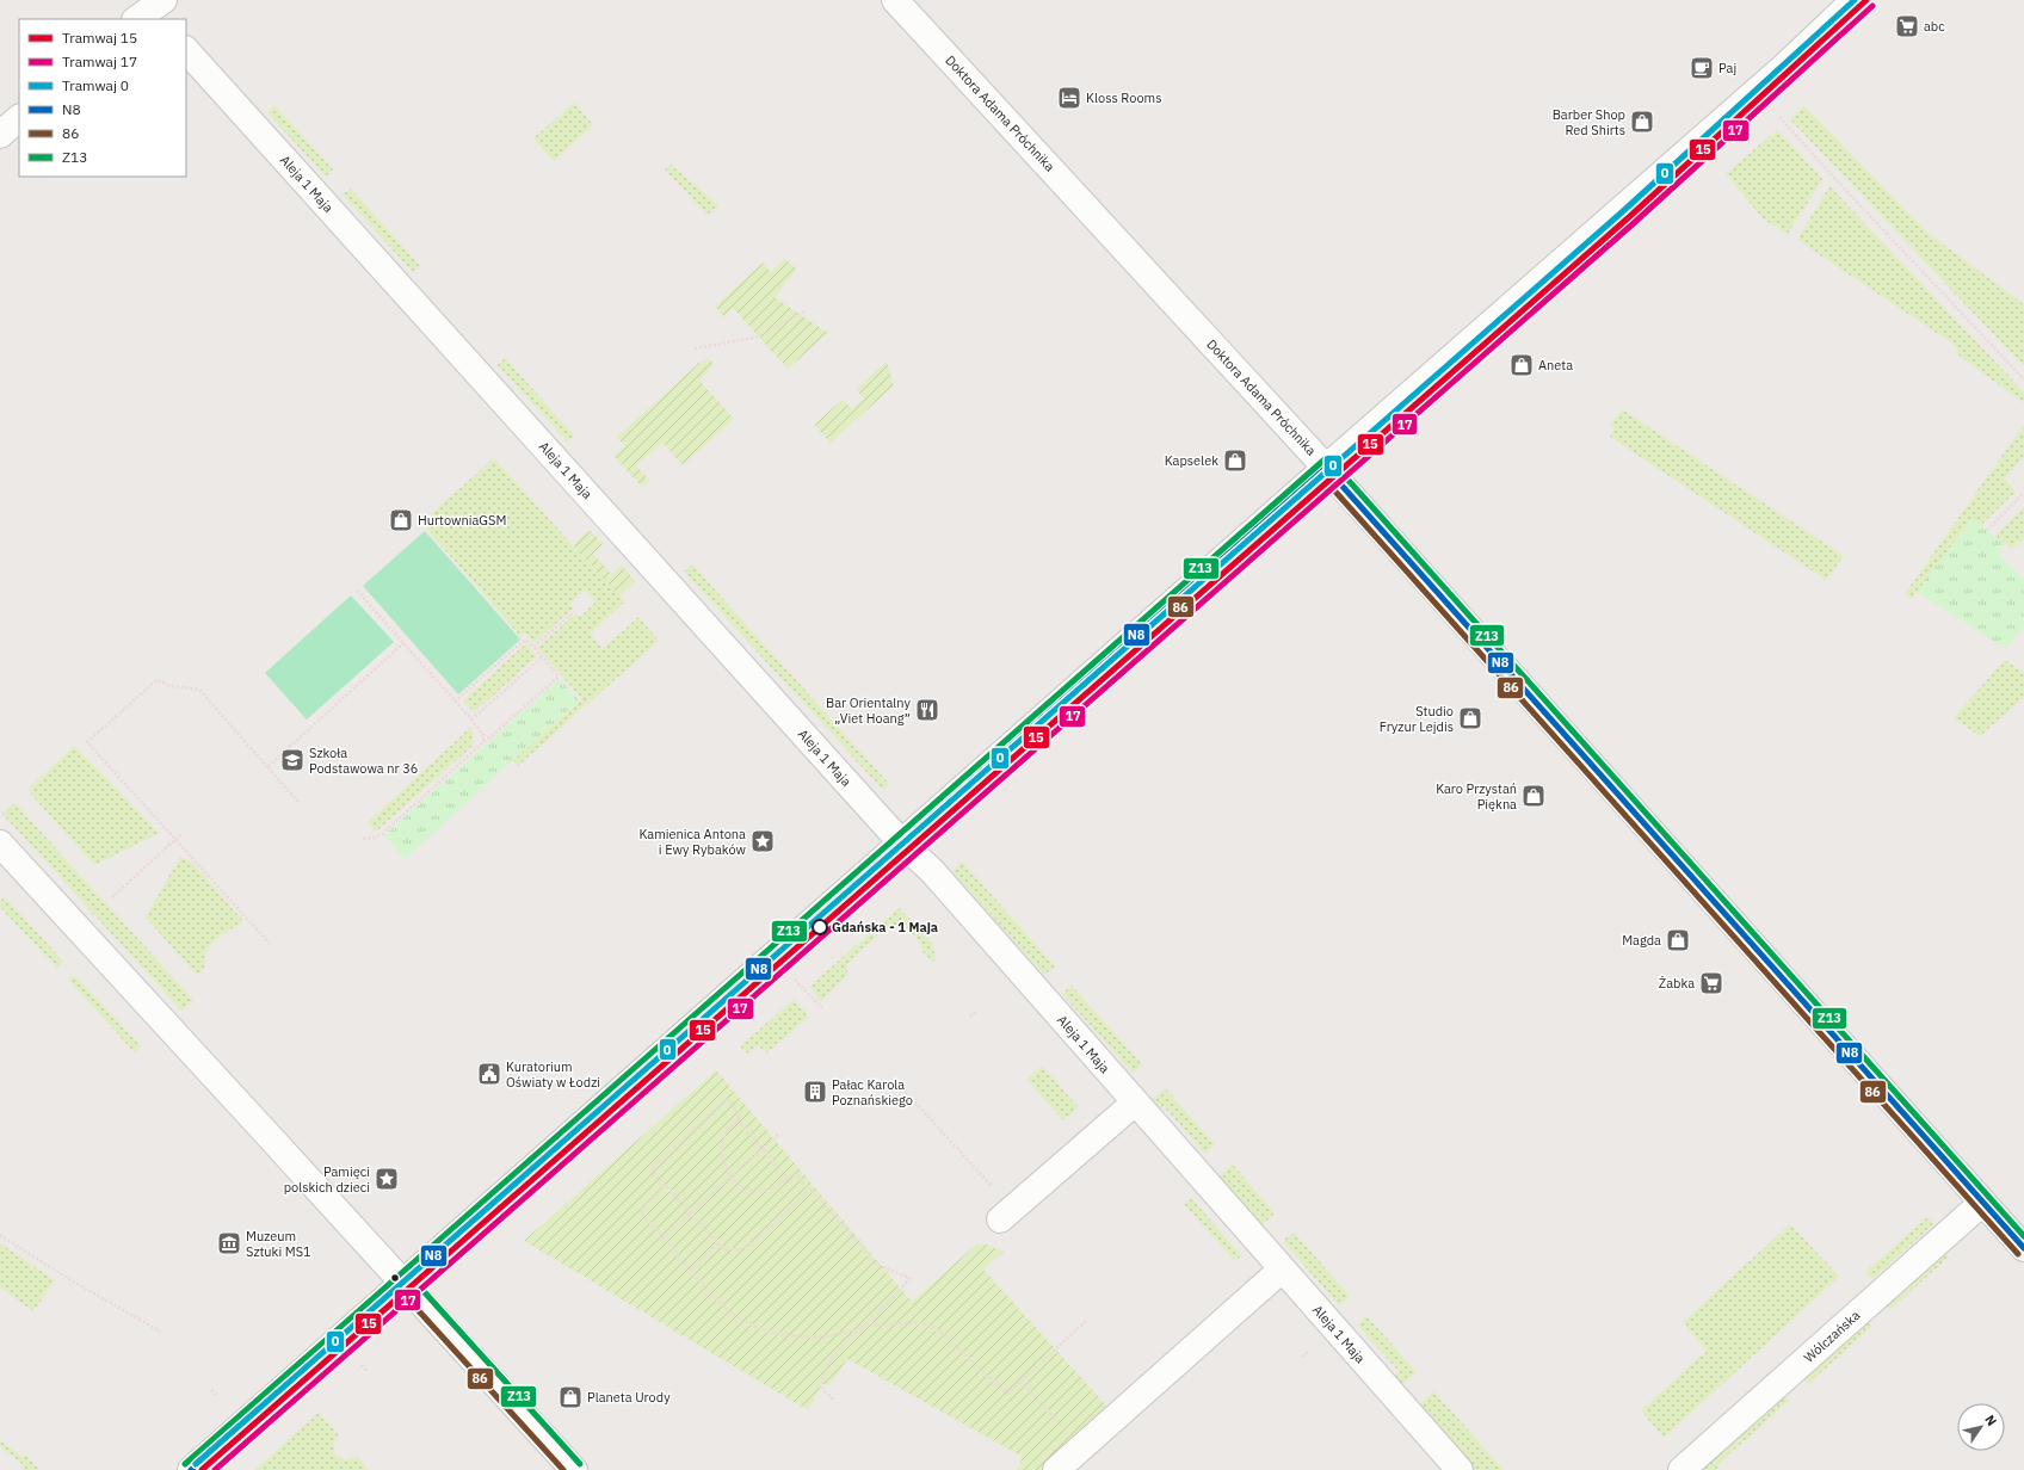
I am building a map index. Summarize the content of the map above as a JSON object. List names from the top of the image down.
{
  "streets": {
    "street": ["Doktora Adama Próchnika", "Aleja 1 Maja", "Wólczańska"]
  },
  "crossings": [
    ["Doktora Adama Próchnika", "Wólczańska"]
  ],
  "places": {
    "supermarket": ["abc", "Żabka"],
    "cafe": ["Paj"],
    "hotel": ["Kloss Rooms"],
    "shop": [
      "Barber Shop Red Shirts",
      "Aneta",
      "Kapselek",
      "HurtowniaGSM",
      "Studio Fryzur Lejdis",
      "Karo Przystań Piękna",
      "Magda",
      "Planeta Urody"
    ],
    "restaurant": ["Bar Orientalny „Viet Hoang”"],
    "school or university": ["Szkoła Podstawowa nr 36"],
    "place": ["Kamienica Antona i Ewy Rybaków", "Pamięci polskich dzieci"],
    "other": ["Gdańska - 1 Maja"],
    "public building": ["Kuratorium Oświaty w Łodzi"],
    "building": ["Pałac Karola Poznańskiego"],
    "museum": ["Muzeum Sztuki MS1"]
  },
  "lines": [
    "tram line 15",
    "tram line 0",
    "tram line 17",
    "transit line Z13",
    "transit line N8",
    "transit line 86"
  ],
  "legend": [
    "Tramwaj 15",
    "Tramwaj 17",
    "Tramwaj 0",
    "N8",
    "86",
    "Z13"
  ],
  "north": "top right"
}
